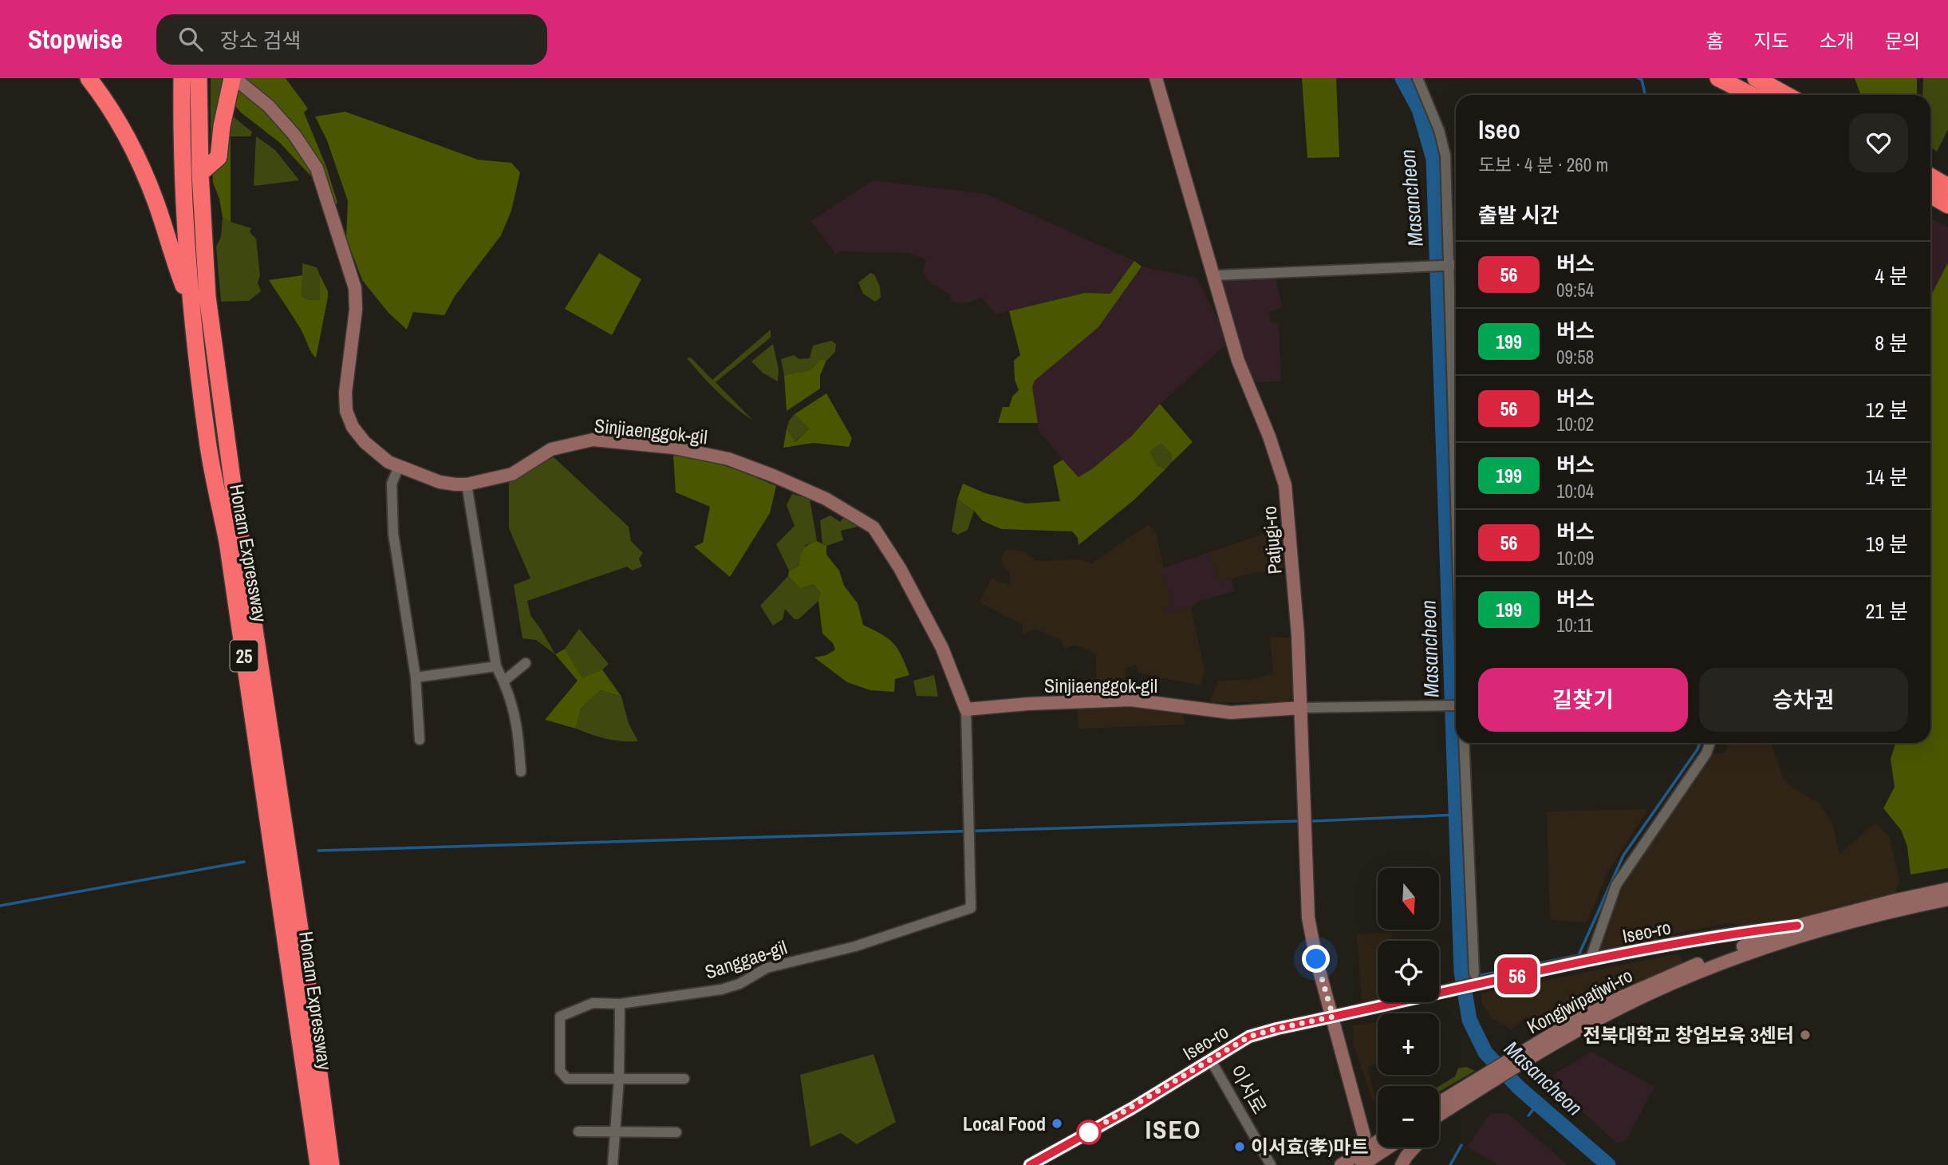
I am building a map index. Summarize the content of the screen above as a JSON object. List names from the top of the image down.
{
  "streets": {
    "highway": ["Honam Expressway", "25"],
    "street": [
      "Sinjiaenggok-gil",
      "Patjugi-ro",
      "Iseo-ro",
      "Sanggae-gil",
      "Kongjwipatjwi-ro",
      "이서로"
    ]
  },
  "crossings": [
    ["Sinjiaenggok-gil", "Patjugi-ro"],
    ["Sinjiaenggok-gil", "Sanggae-gil"],
    ["Patjugi-ro", "Iseo-ro"],
    ["Iseo-ro", "Kongjwipatjwi-ro"],
    ["Iseo-ro", "이서로"]
  ],
  "districts": ["ISEO"],
  "water": ["Masancheon"],
  "places": ["전북대학교 창업보육 3센터", "Local Food", "이서효(孝)마트"],
  "lines": ["bus line 56"],
  "north": "bottom",
  "page": {
    "header": "Stopwise",
    "search": "장소 검색",
    "nav": [
      "홈",
      "지도",
      "소개",
      "문의"
    ],
    "on_map": "56",
    "heading": [
      ["Iseo", "도보 · 4 분 · 260 m"],
      "출발 시간"
    ],
    "list": [
      {
        "mark": "56",
        "name": "버스",
        "note": "09:54",
        "value": "4 분"
      },
      {
        "mark": "199",
        "name": "버스",
        "note": "09:58",
        "value": "8 분"
      },
      {
        "mark": "56",
        "name": "버스",
        "note": "10:02",
        "value": "12 분"
      },
      {
        "mark": "199",
        "name": "버스",
        "note": "10:04",
        "value": "14 분"
      },
      {
        "mark": "56",
        "name": "버스",
        "note": "10:09",
        "value": "19 분"
      },
      {
        "mark": "199",
        "name": "버스",
        "note": "10:11",
        "value": "21 분"
      }
    ],
    "buttons": ["길찾기", "승차권"],
    "map_buttons": ["+", "−"]
  }
}
